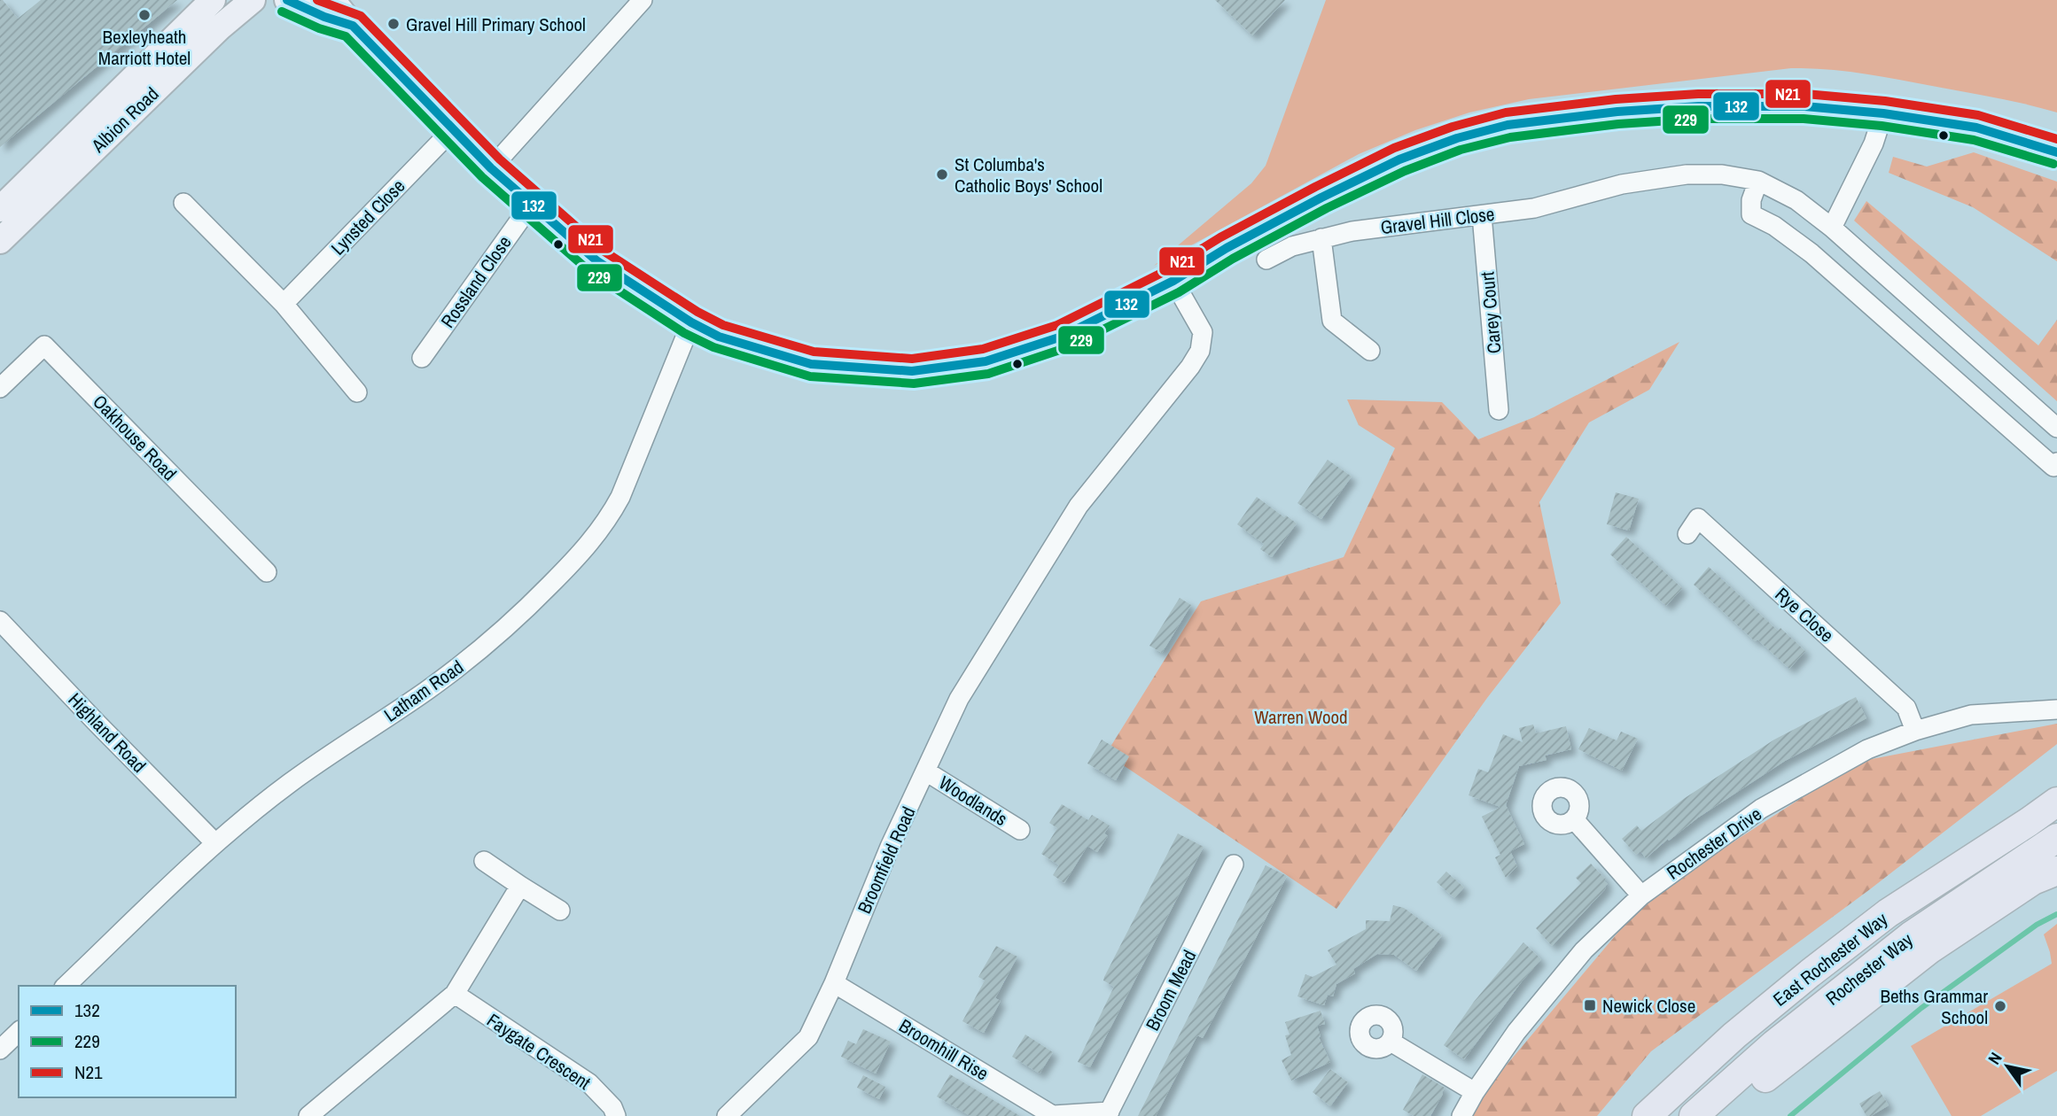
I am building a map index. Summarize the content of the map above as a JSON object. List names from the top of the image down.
{
  "streets": {
    "highway": ["East Rochester Way", "Rochester Way"],
    "main road": ["Albion Road"],
    "street": [
      "Lynsted Close",
      "Gravel Hill Close",
      "Rossland Close",
      "Carey Court",
      "Oakhouse Road",
      "Rye Close",
      "Latham Road",
      "Highland Road",
      "Woodlands",
      "Rochester Drive",
      "Broomfield Road",
      "Broom Mead",
      "Broomhill Rise",
      "Faygate Crescent"
    ]
  },
  "crossings": [
    ["Gravel Hill Close", "Carey Court"],
    ["Rye Close", "Rochester Drive"],
    ["Latham Road", "Highland Road"],
    ["Woodlands", "Broomfield Road"],
    ["Broomfield Road", "Broomhill Rise"],
    ["Broom Mead", "Broomhill Rise"]
  ],
  "parks": ["Warren Wood"],
  "places": {
    "other": [
      "Bexleyheath Marriott Hotel",
      "Gravel Hill Primary School",
      "St Columba's Catholic Boys' School",
      "Beths Grammar School"
    ],
    "transit": ["Newick Close"]
  },
  "lines": ["transit line 132", "transit line N21", "transit line 229"],
  "legend": ["132", "229", "N21"],
  "north": "top left"
}
